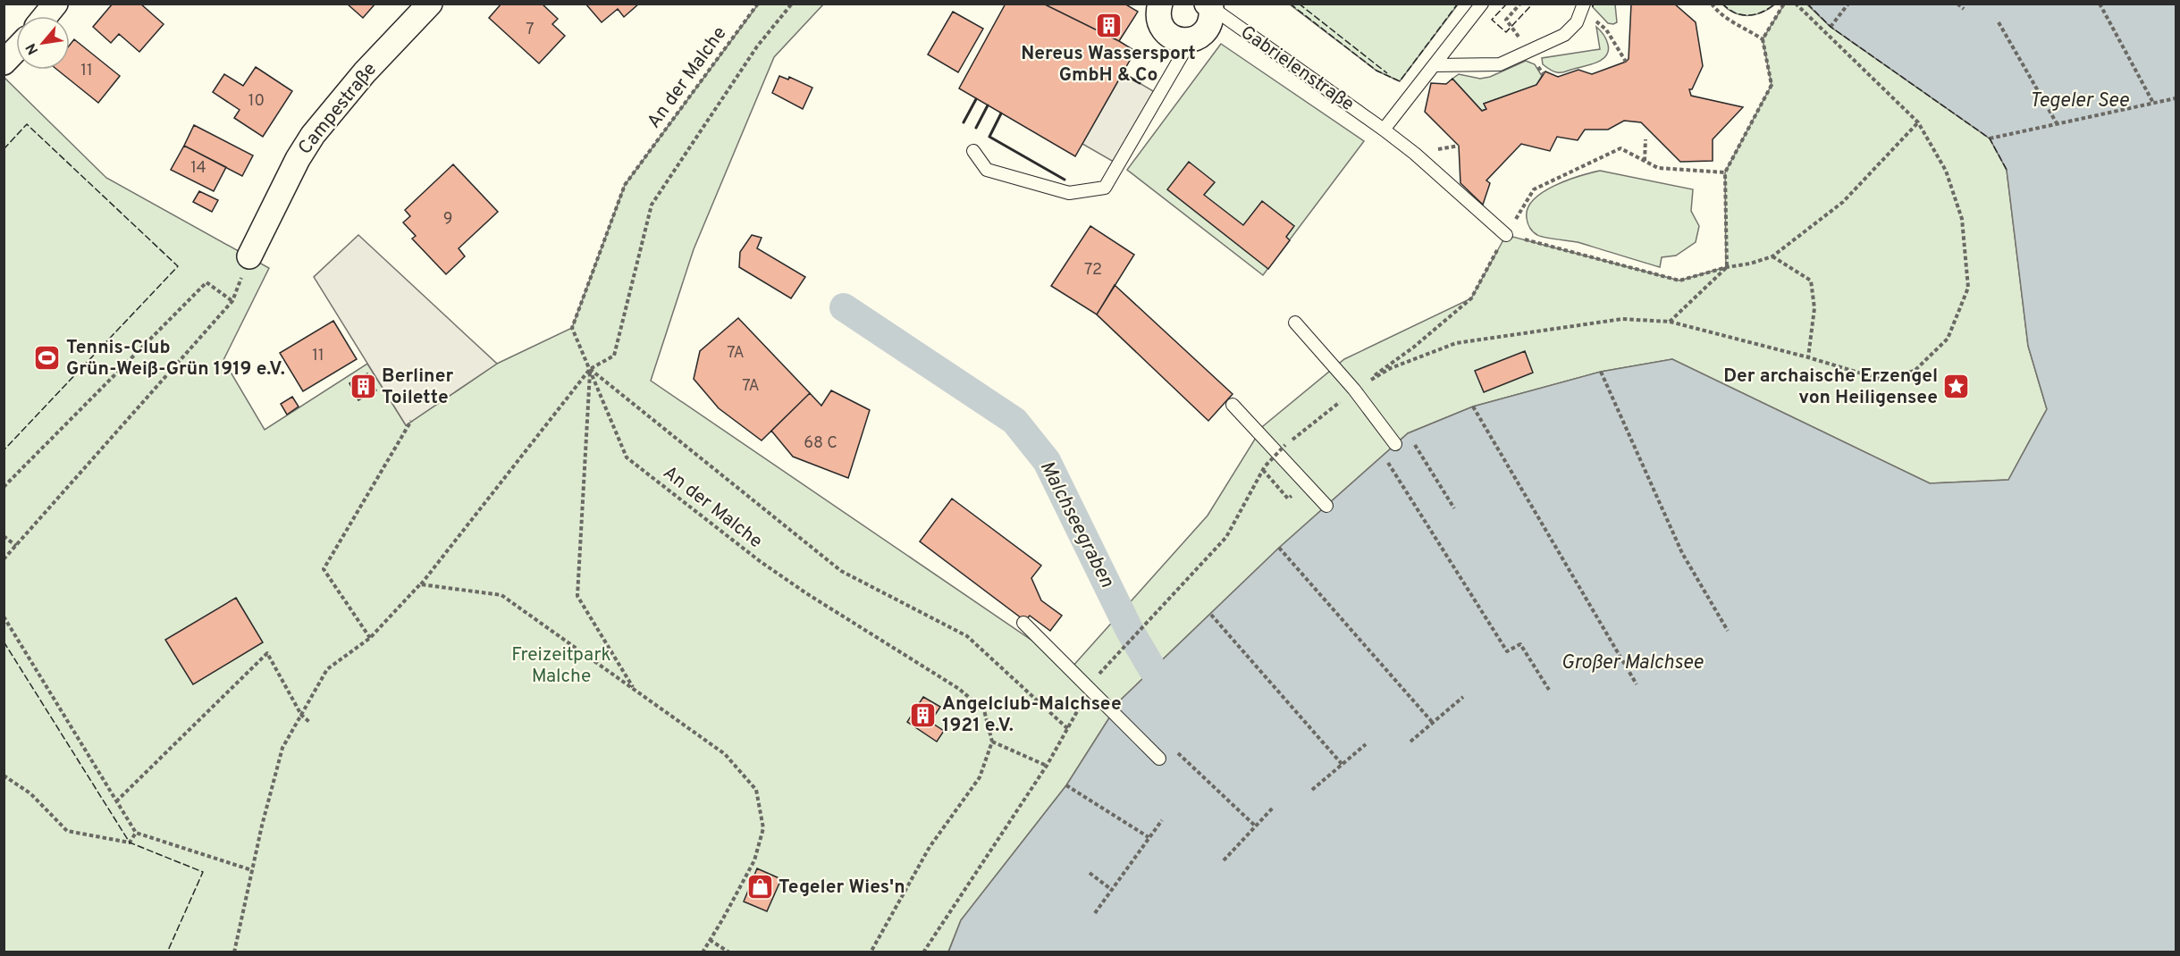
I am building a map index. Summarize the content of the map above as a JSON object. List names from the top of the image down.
{
  "streets": {
    "street": ["Gabrielenstraße", "Campestraße"],
    "path": ["An der Malche"]
  },
  "water": ["Tegeler See", "Malchseegraben", "Großer Malchsee"],
  "parks": ["Freizeitpark Malche"],
  "places": {
    "building": ["Nereus Wassersport GmbH & Co", "Berliner Toilette", "Angelclub-Malchsee 1921 e.V."],
    "sports": ["Tennis-Club Grün-Weiß-Grün 1919 e.V."],
    "place": ["Der archaische Erzengel von Heiligensee"],
    "shop": ["Tegeler Wies'n"]
  },
  "house_numbers": [
    "7",
    "11",
    "10",
    "14",
    "9",
    "72",
    "7A",
    "11",
    "7A",
    "68 C"
  ],
  "north": "bottom left"
}
